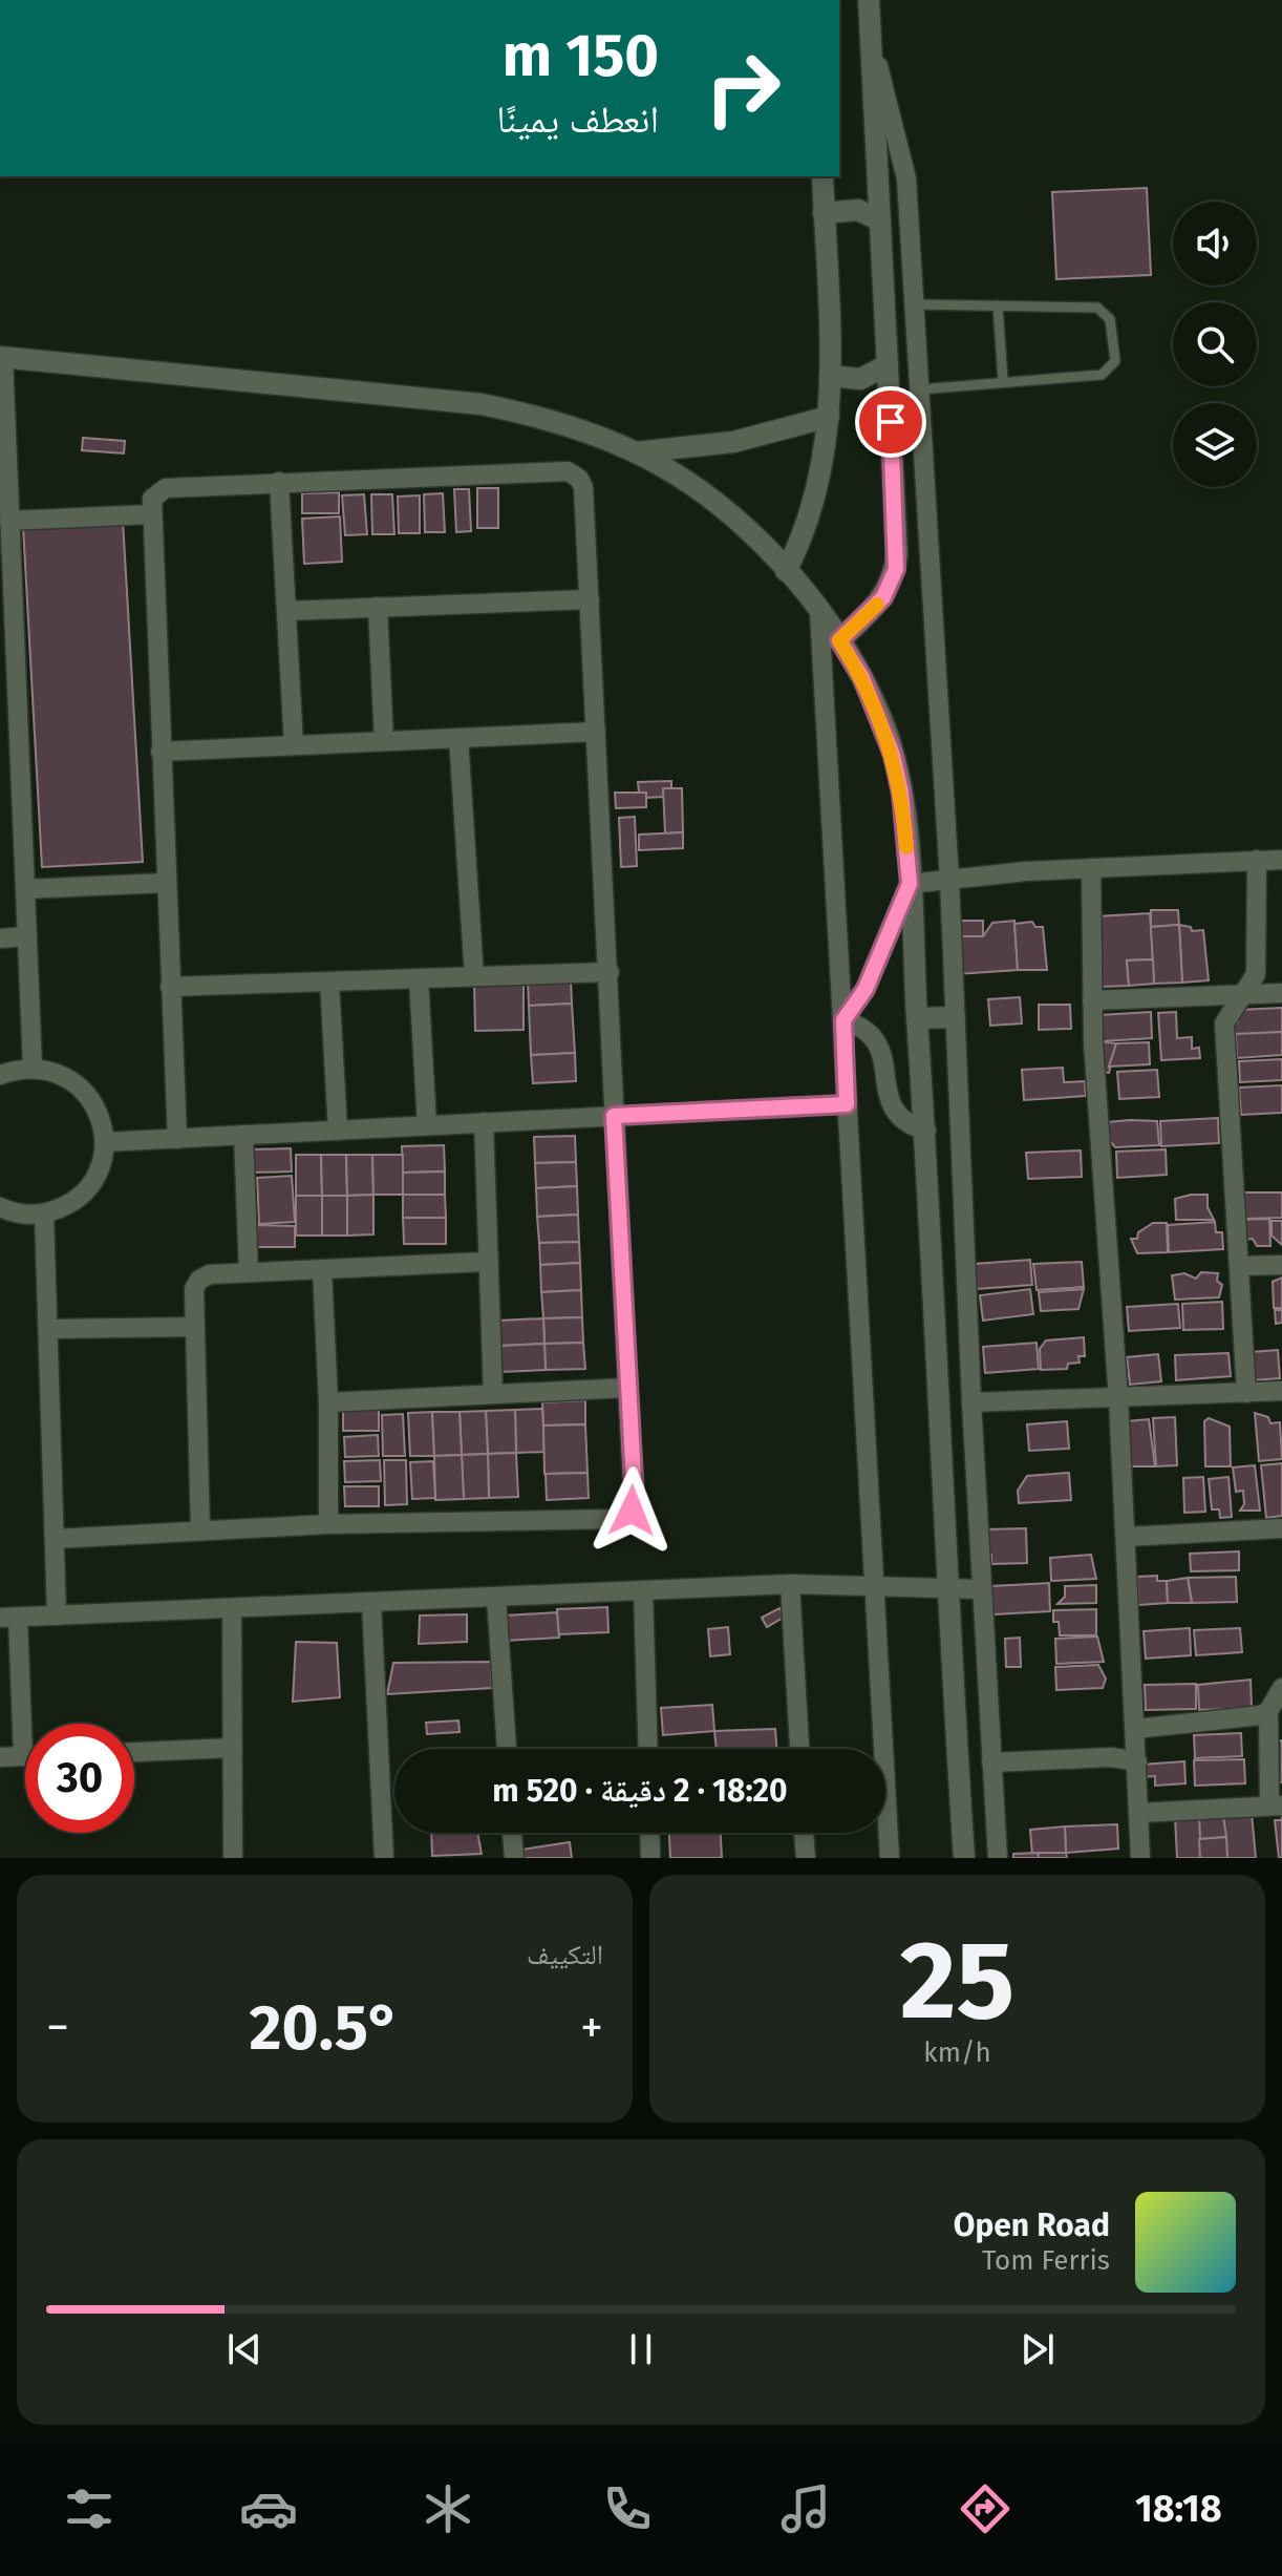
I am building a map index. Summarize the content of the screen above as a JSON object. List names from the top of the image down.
{
  "page": {
    "turn": ["150 m", "انعطف يمينًا"],
    "limit": "30",
    "trip": "18:20 · 2 دقيقة · 520 m",
    "tile": [
      ["25", "km/h"],
      "التكييف"
    ],
    "heat": ["−", "20.5°", "+"],
    "song": ["Open Road", "Tom Ferris"],
    "tabs": "18:18"
  }
}
